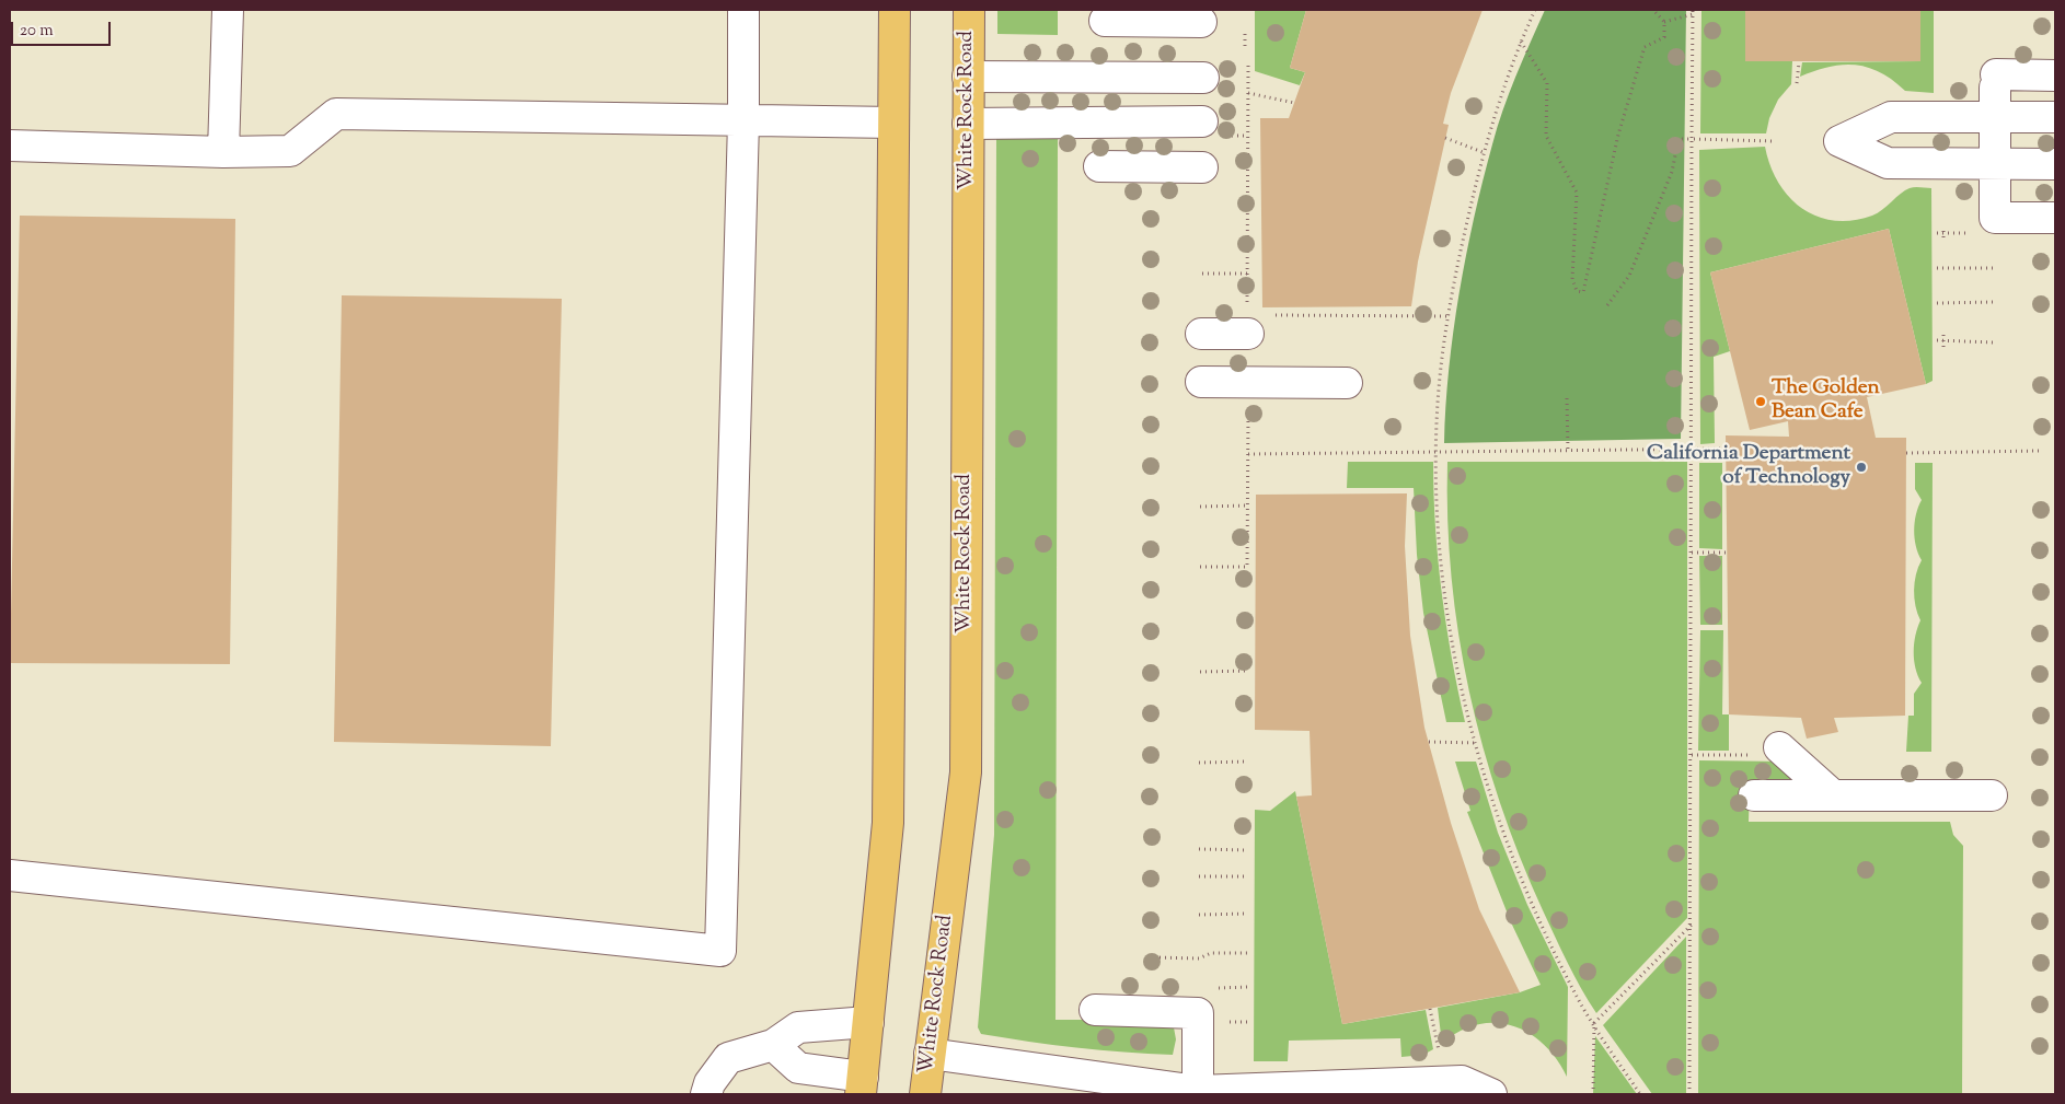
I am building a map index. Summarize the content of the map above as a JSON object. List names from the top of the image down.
{
  "streets": {
    "main road": ["White Rock Road"]
  },
  "places": ["The Golden Bean Cafe", "California Department of Technology"],
  "scale_bar": "20 m"
}
